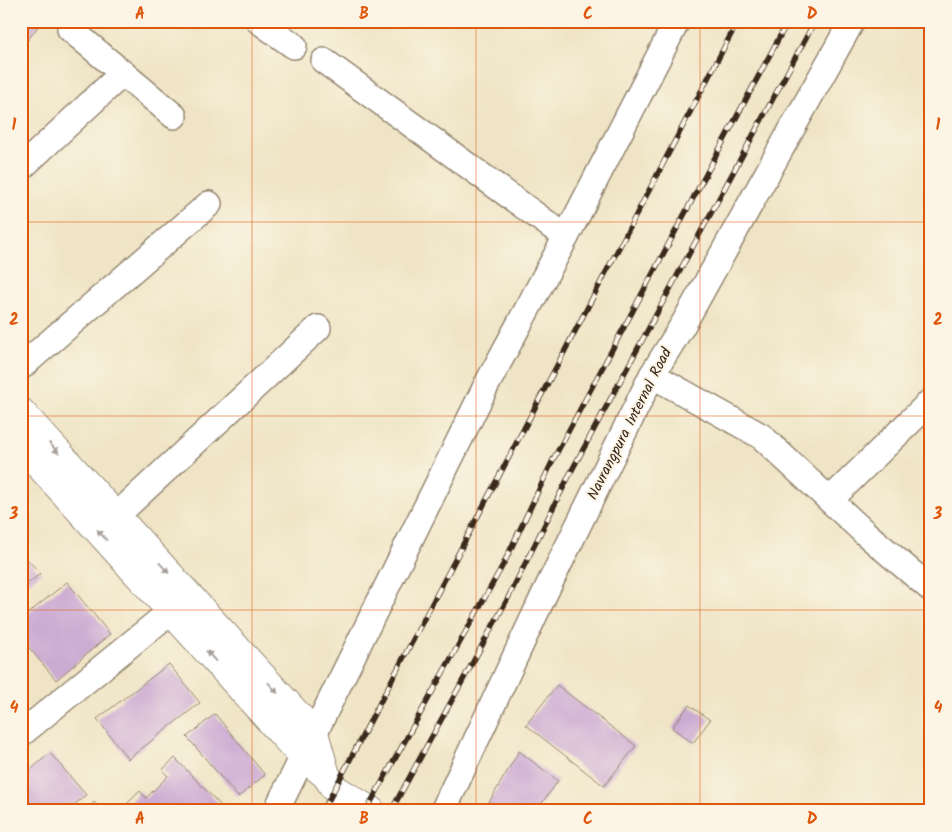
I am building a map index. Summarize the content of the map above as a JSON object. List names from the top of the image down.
{
  "streets": {
    "street": ["Navrangpura Internal Road"]
  },
  "grid": {
    "columns": [
      "A",
      "B",
      "C",
      "D"
    ],
    "rows": [
      "1",
      "2",
      "3",
      "4"
    ]
  }
}
